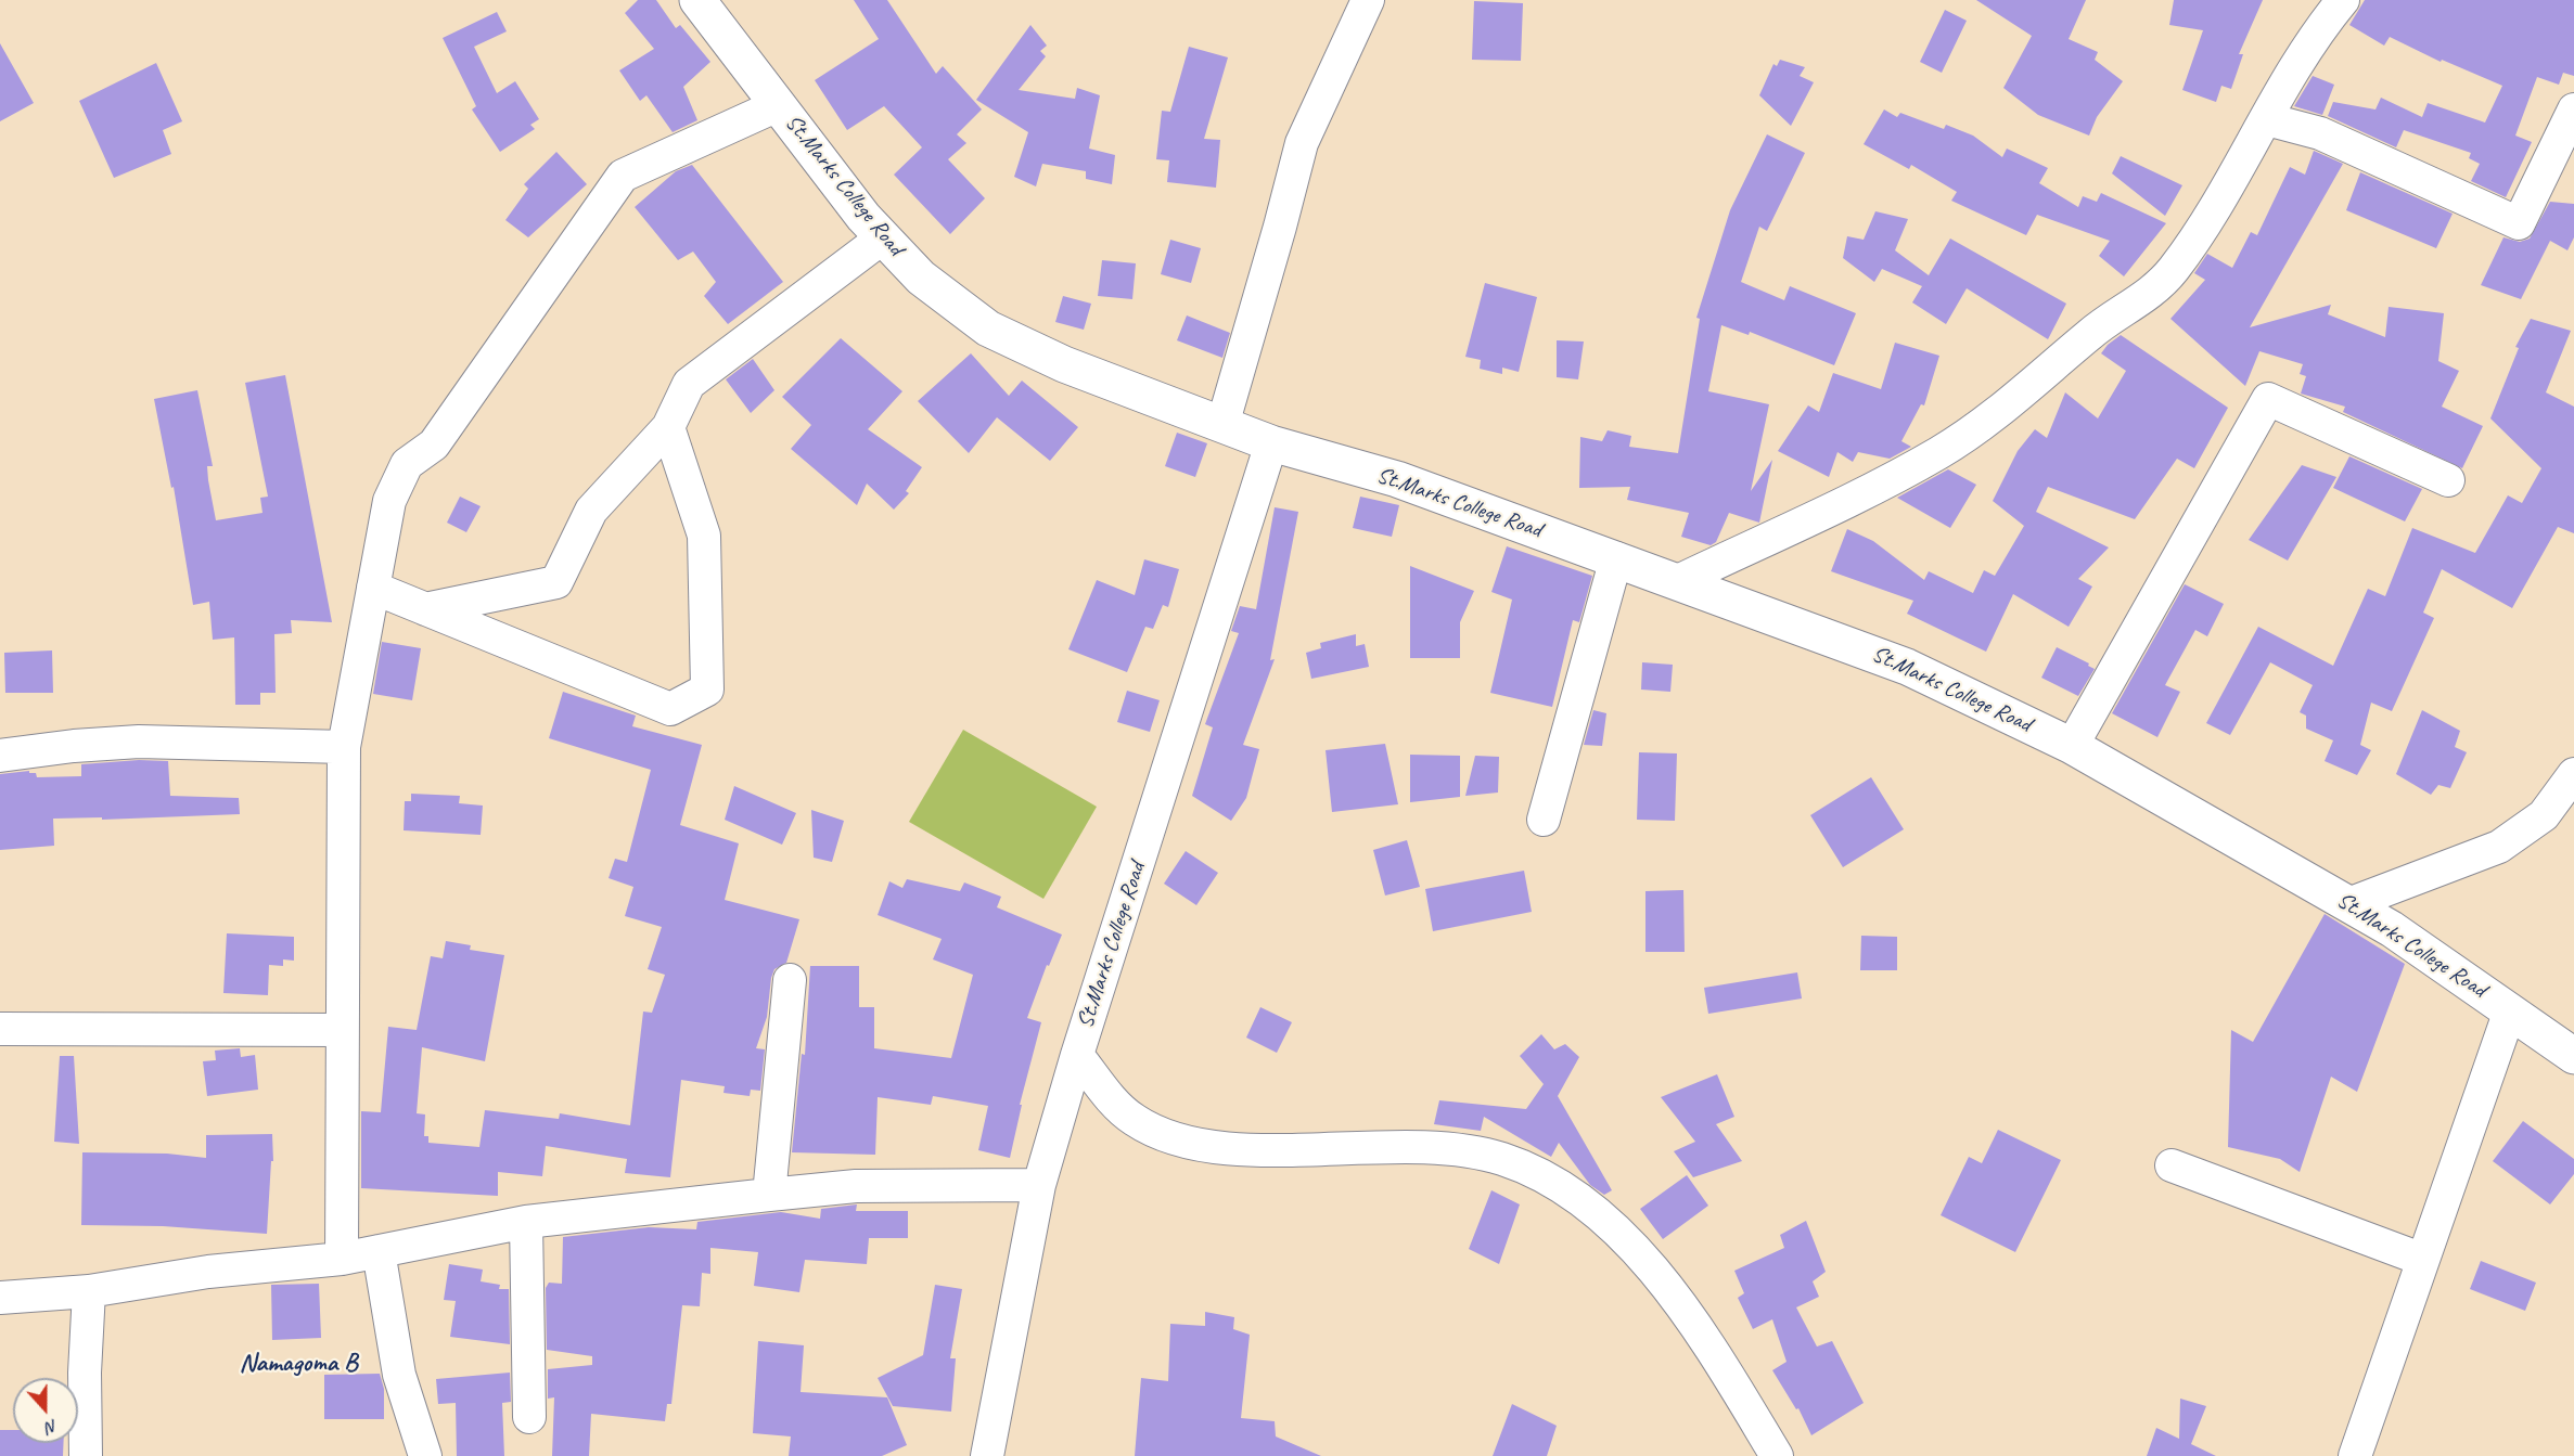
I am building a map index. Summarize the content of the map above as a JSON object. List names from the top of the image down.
{
  "streets": {
    "main road": ["St.Marks College Road"]
  },
  "districts": ["Namagoma B"],
  "north": "bottom"
}
